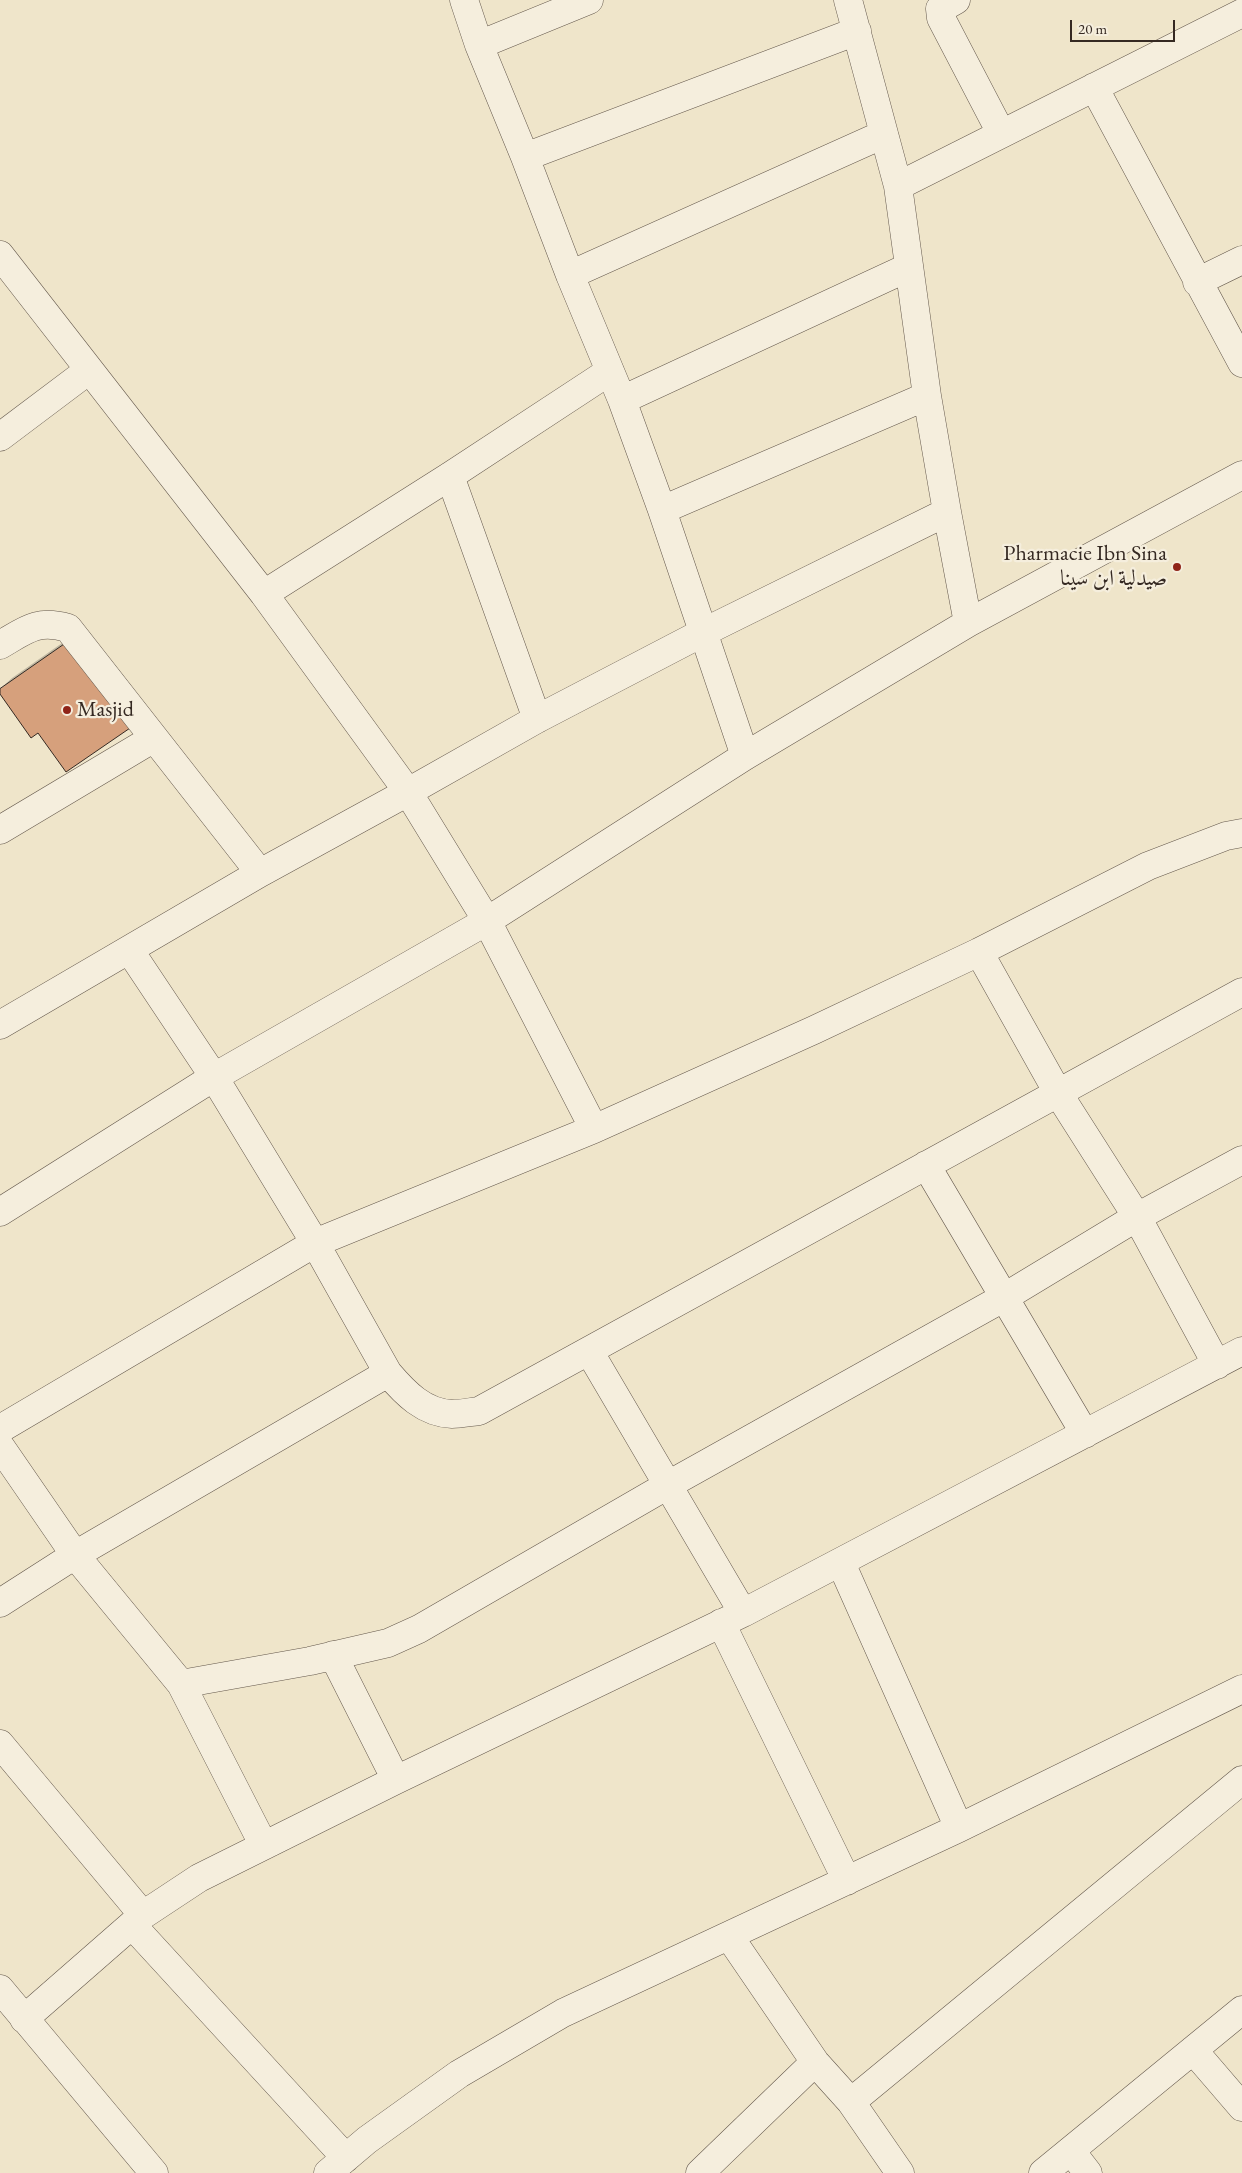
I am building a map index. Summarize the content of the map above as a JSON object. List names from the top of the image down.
{
  "places": ["Pharmacie Ibn Sina صيدلية ابن سينا", "Masjid"],
  "scale_bar": "20 m"
}
